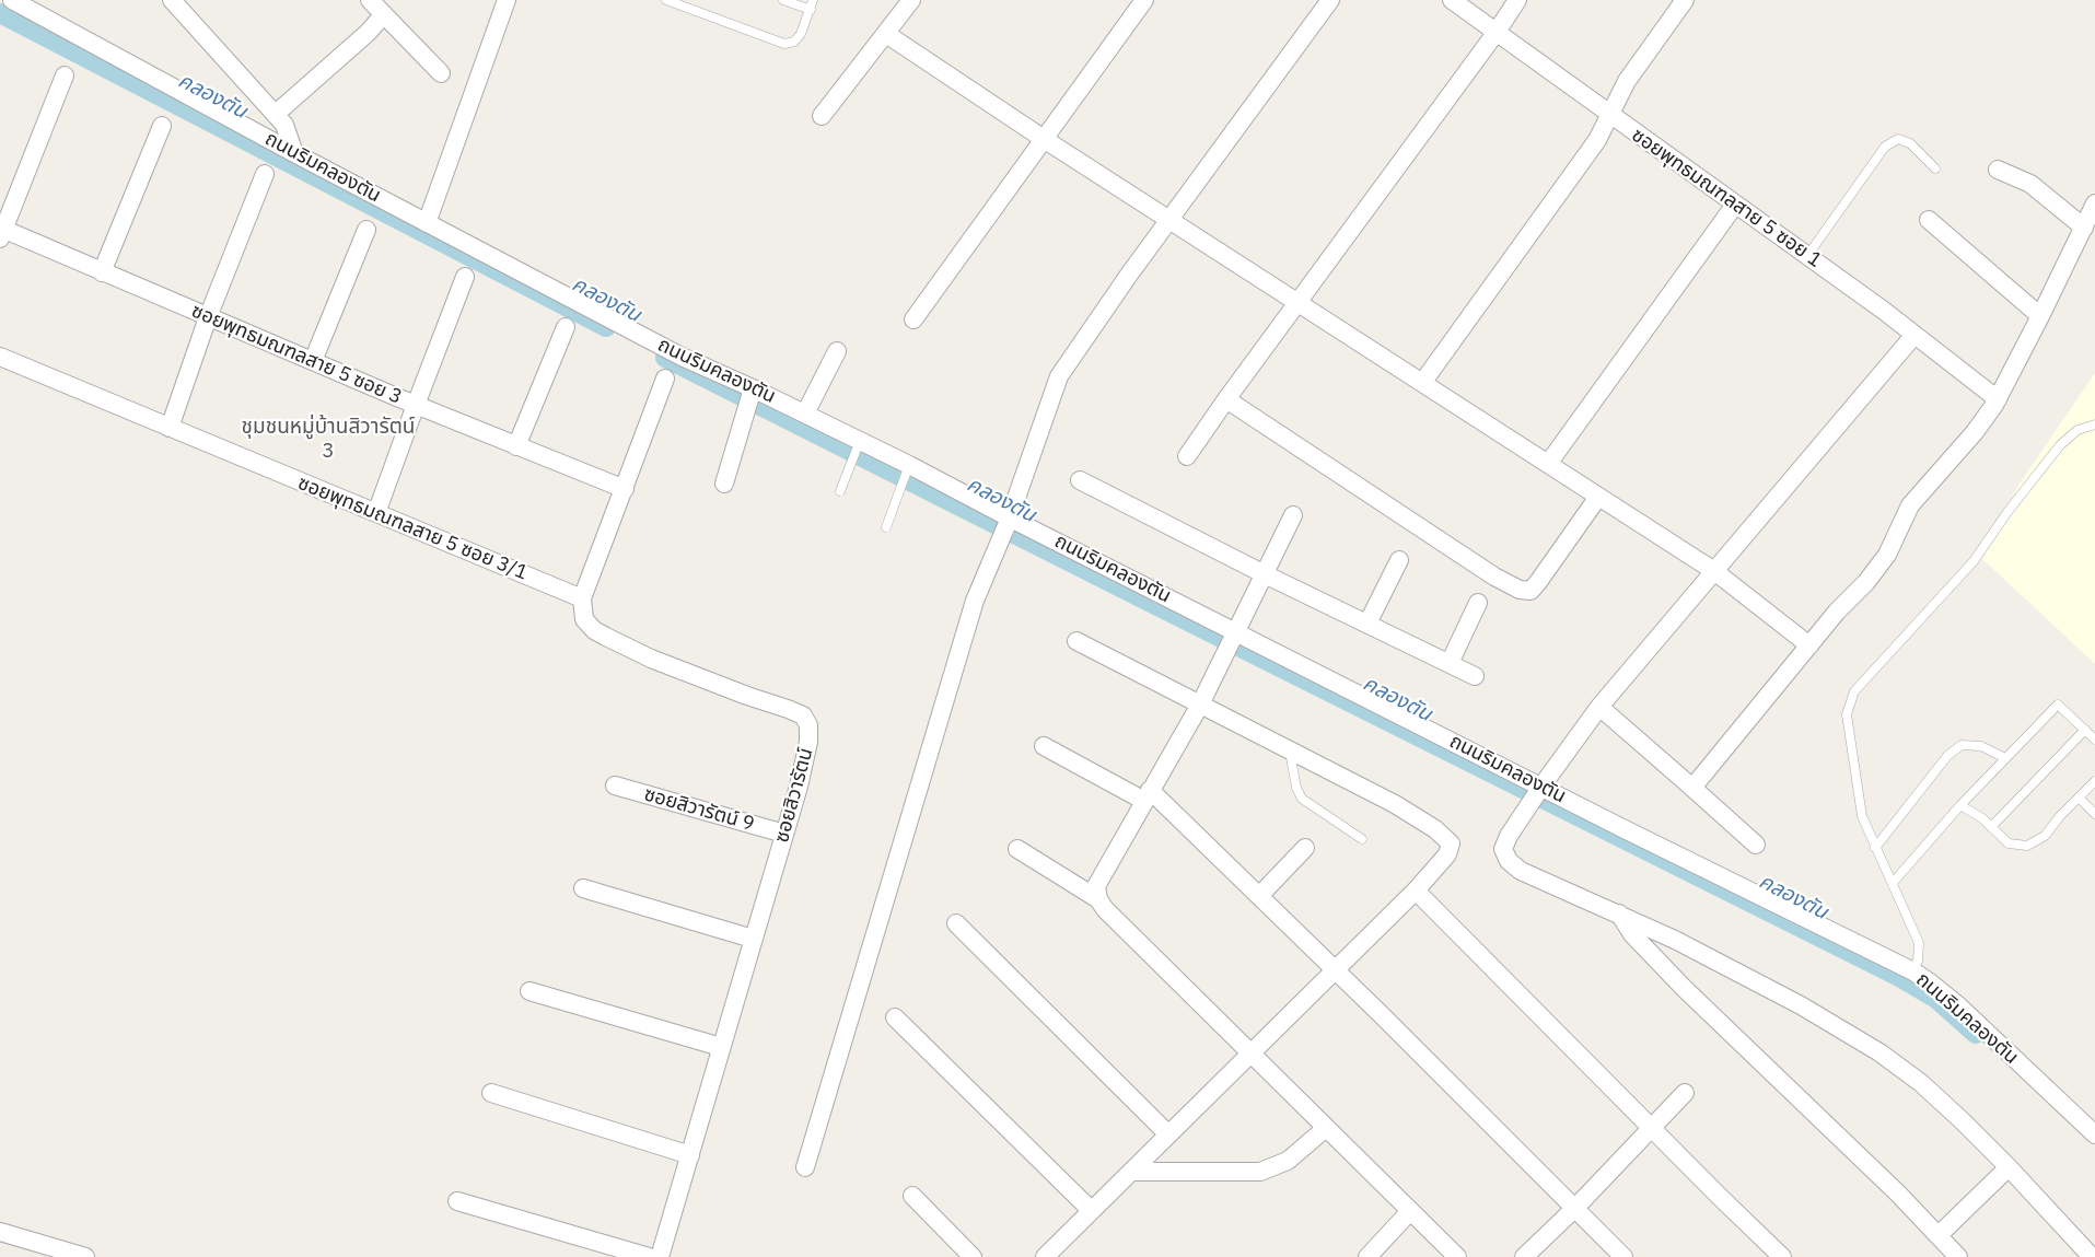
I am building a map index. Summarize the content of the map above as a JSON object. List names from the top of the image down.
{
  "streets": {
    "street": [
      "ถนนริมคลองตัน",
      "ซอยพุทธมณฑลสาย 5 ซอย 1",
      "ซอยพุทธมณฑลสาย 5 ซอย 3",
      "ซอยพุทธมณฑลสาย 5 ซอย 3/1",
      "ซอยสิวารัตน์",
      "ซอยสิวารัตน์ 9"
    ]
  },
  "crossings": [
    ["ซอยพุทธมณฑลสาย 5 ซอย 3/1", "ซอยสิวารัตน์"],
    ["ซอยสิวารัตน์", "ซอยสิวารัตน์ 9"]
  ],
  "districts": ["ชุมชนหมู่บ้านสิวารัตน์ 3"],
  "water": ["คลองตัน"]
}
